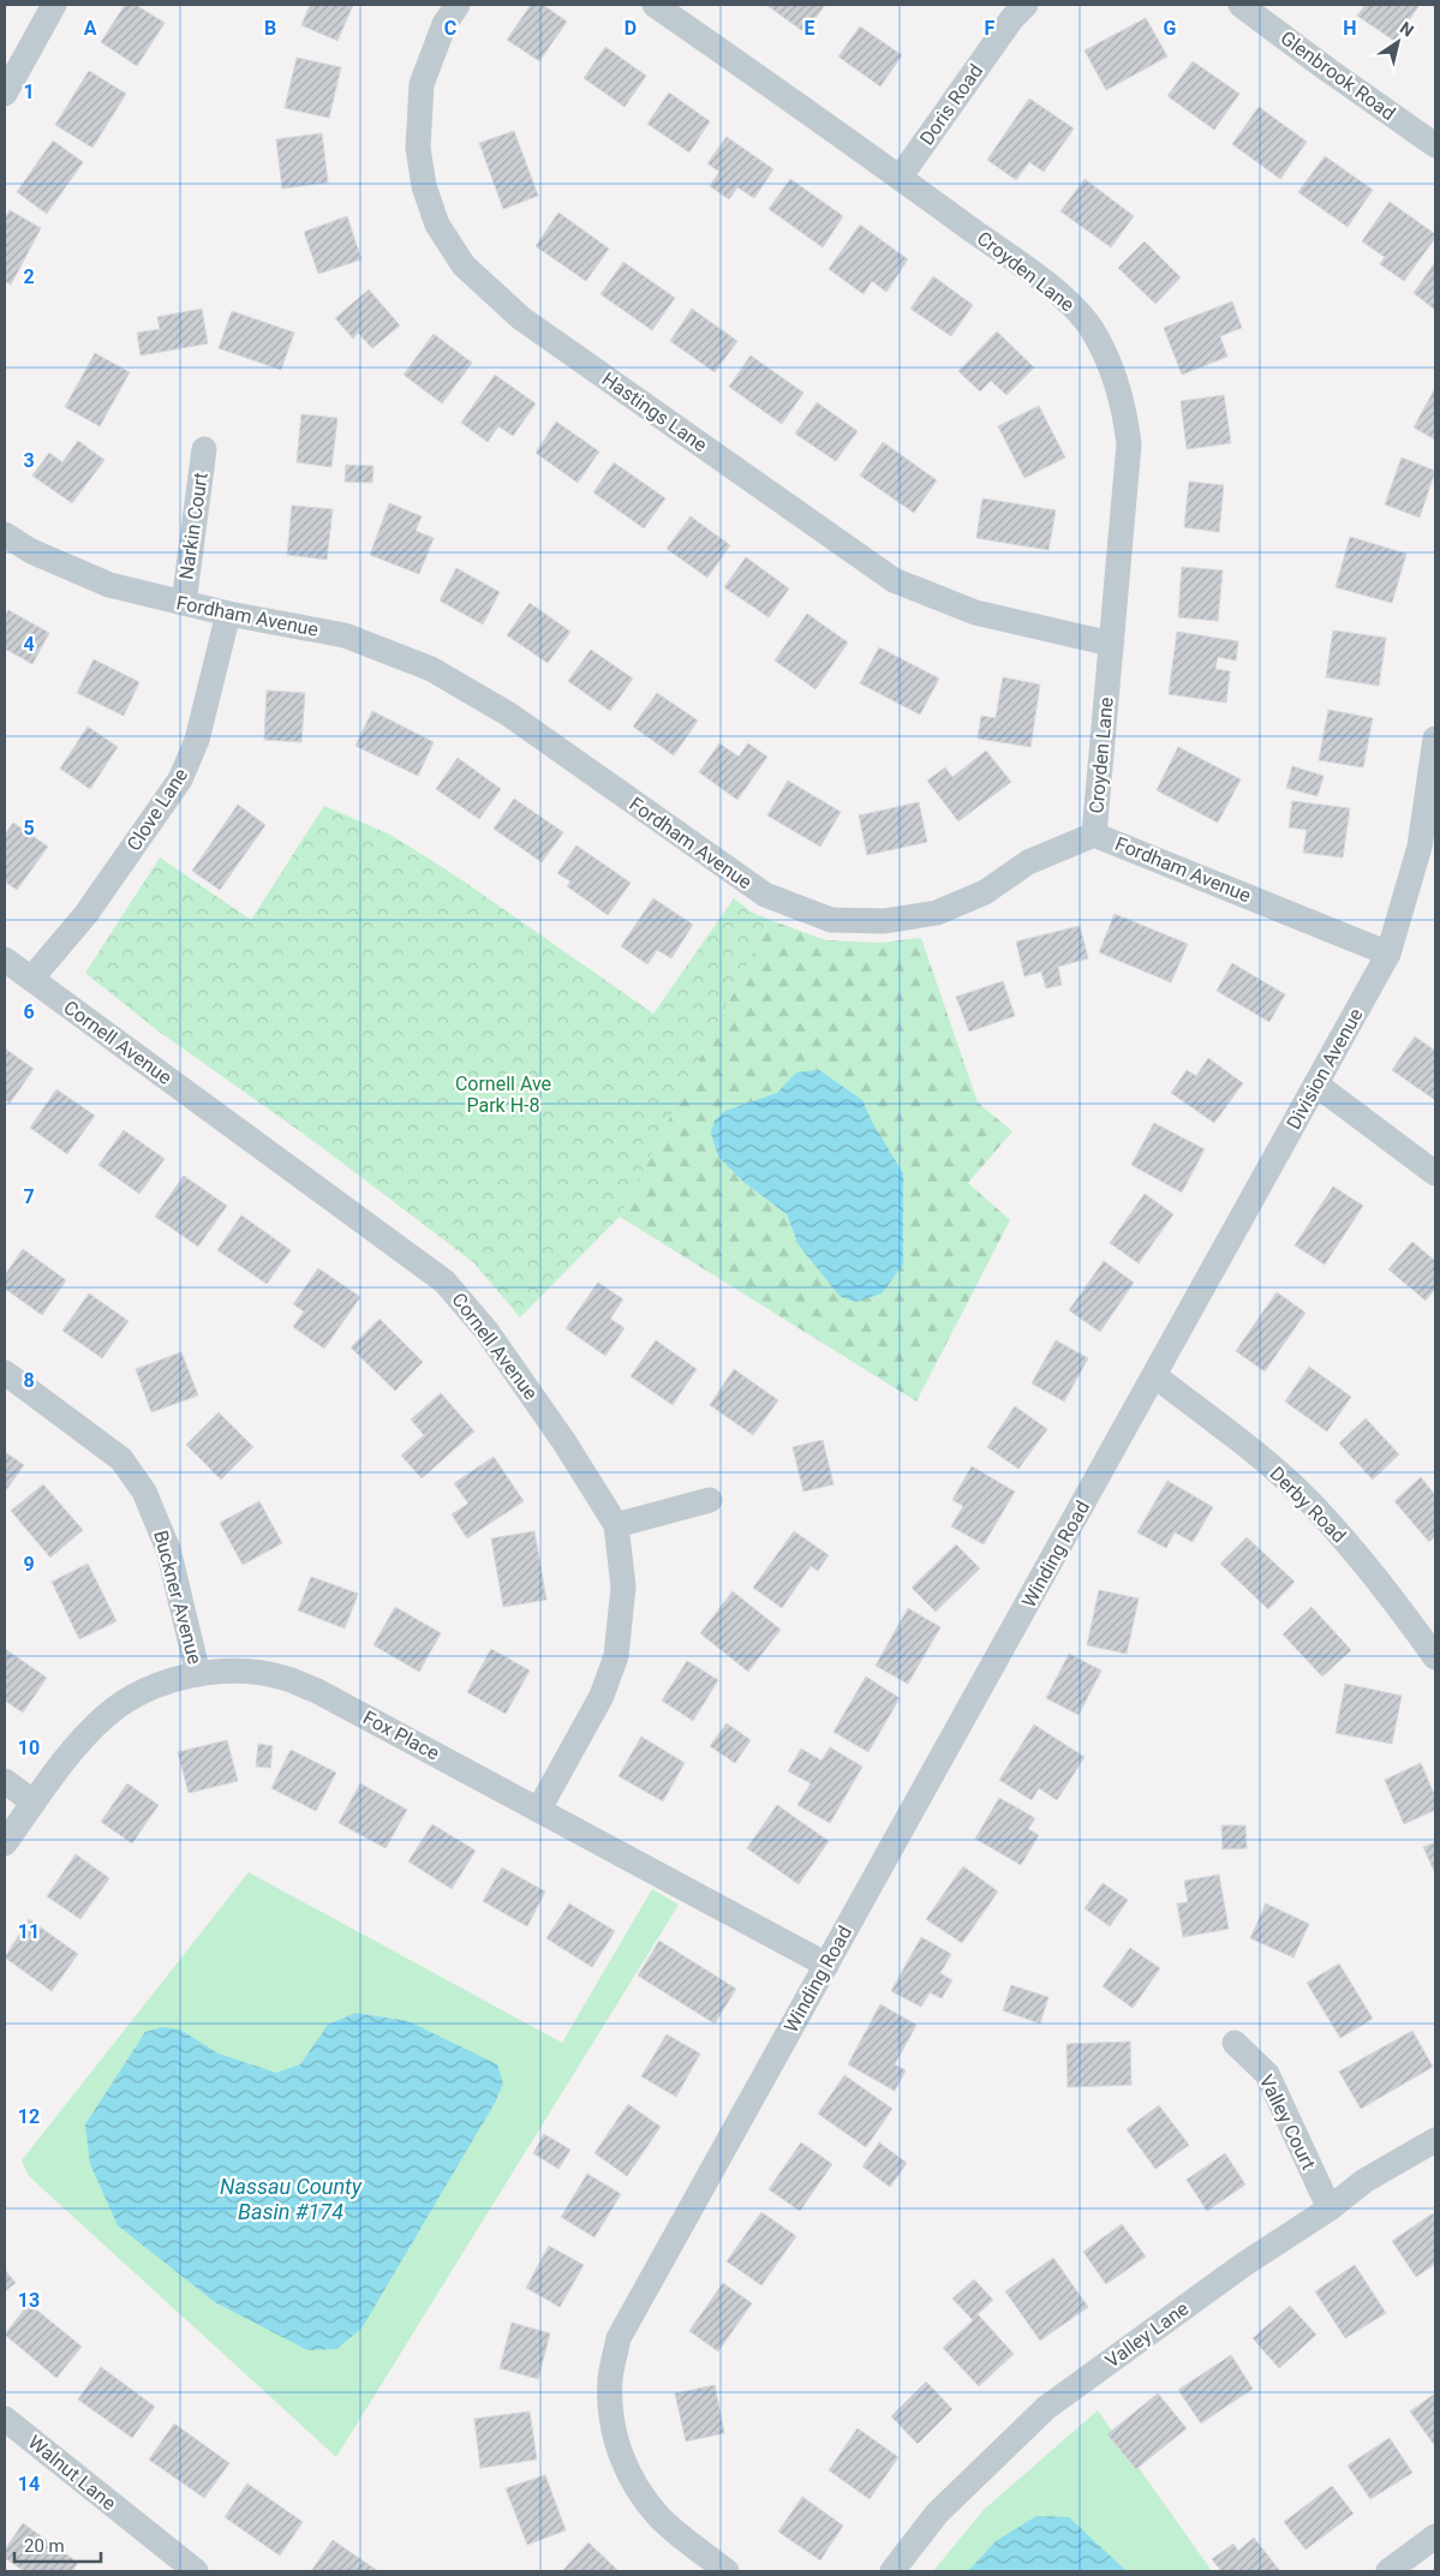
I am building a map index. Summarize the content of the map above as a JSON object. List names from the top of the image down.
{
  "streets": {
    "street": [
      "Glenbrook Road",
      "Doris Road",
      "Croyden Lane",
      "Hastings Lane",
      "Narkin Court",
      "Fordham Avenue",
      "Clove Lane",
      "Cornell Avenue",
      "Division Avenue",
      "Derby Road",
      "Winding Road",
      "Buckner Avenue",
      "Fox Place",
      "Valley Court",
      "Valley Lane",
      "Walnut Lane"
    ]
  },
  "crossings": [
    ["Doris Road", "Croyden Lane"],
    ["Croyden Lane", "Hastings Lane"],
    ["Croyden Lane", "Fordham Avenue"],
    ["Narkin Court", "Fordham Avenue"],
    ["Fordham Avenue", "Clove Lane"],
    ["Fordham Avenue", "Division Avenue"],
    ["Clove Lane", "Cornell Avenue"],
    ["Cornell Avenue", "Fox Place"],
    ["Division Avenue", "Derby Road"],
    ["Division Avenue", "Winding Road"],
    ["Derby Road", "Winding Road"],
    ["Winding Road", "Fox Place"],
    ["Buckner Avenue", "Fox Place"],
    ["Valley Court", "Valley Lane"]
  ],
  "water": ["Nassau County Basin #174"],
  "parks": ["Cornell Ave Park H-8"],
  "scale_bar": "20 m",
  "north": "top right",
  "grid": {
    "columns": [
      "A",
      "B",
      "C",
      "D",
      "E",
      "F",
      "G",
      "H"
    ],
    "rows": [
      "1",
      "2",
      "3",
      "4",
      "5",
      "6",
      "7",
      "8",
      "9",
      "10",
      "11",
      "12",
      "13",
      "14"
    ]
  }
}
